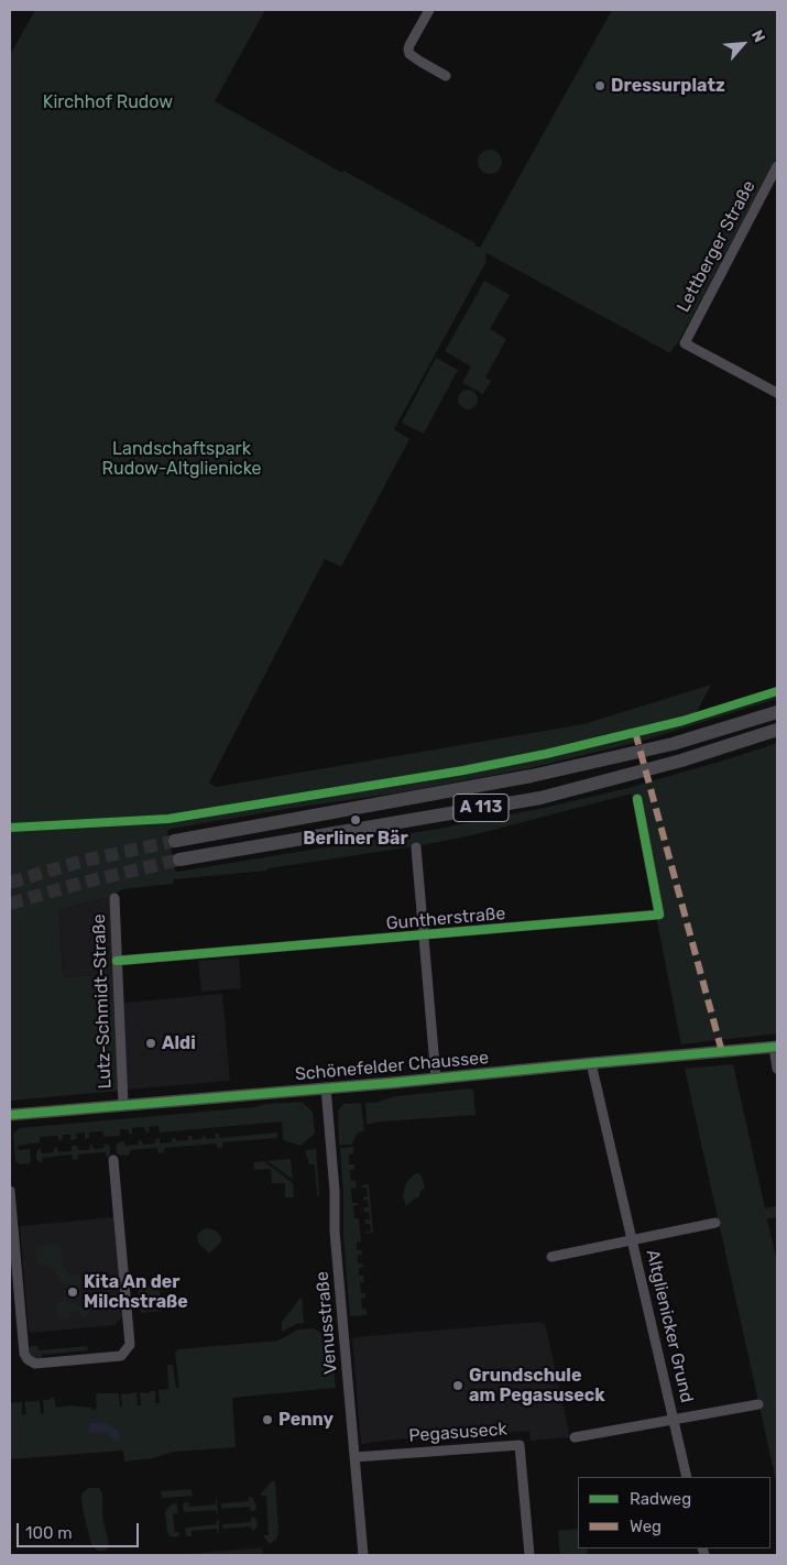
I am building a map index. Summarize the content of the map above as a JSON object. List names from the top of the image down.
{
  "streets": {
    "highway": ["A 113"],
    "main road": ["Schönefelder Chaussee"],
    "street": [
      "Lettberger Straße",
      "Guntherstraße",
      "Lutz-Schmidt-Straße",
      "Venusstraße",
      "Altglienicker Grund",
      "Pegasuseck"
    ]
  },
  "crossings": [
    ["Guntherstraße", "Lutz-Schmidt-Straße"],
    ["Lutz-Schmidt-Straße", "Schönefelder Chaussee"],
    ["Schönefelder Chaussee", "Venusstraße"],
    ["Schönefelder Chaussee", "Altglienicker Grund"],
    ["Venusstraße", "Pegasuseck"]
  ],
  "parks": ["Kirchhof Rudow", "Landschaftspark Rudow-Altglienicke"],
  "places": [
    "Dressurplatz",
    "Berliner Bär",
    "Aldi",
    "Kita An der Milchstraße",
    "Grundschule am Pegasuseck",
    "Penny"
  ],
  "legend": ["Radweg", "Weg"],
  "scale_bar": "100 m",
  "north": "top right"
}
